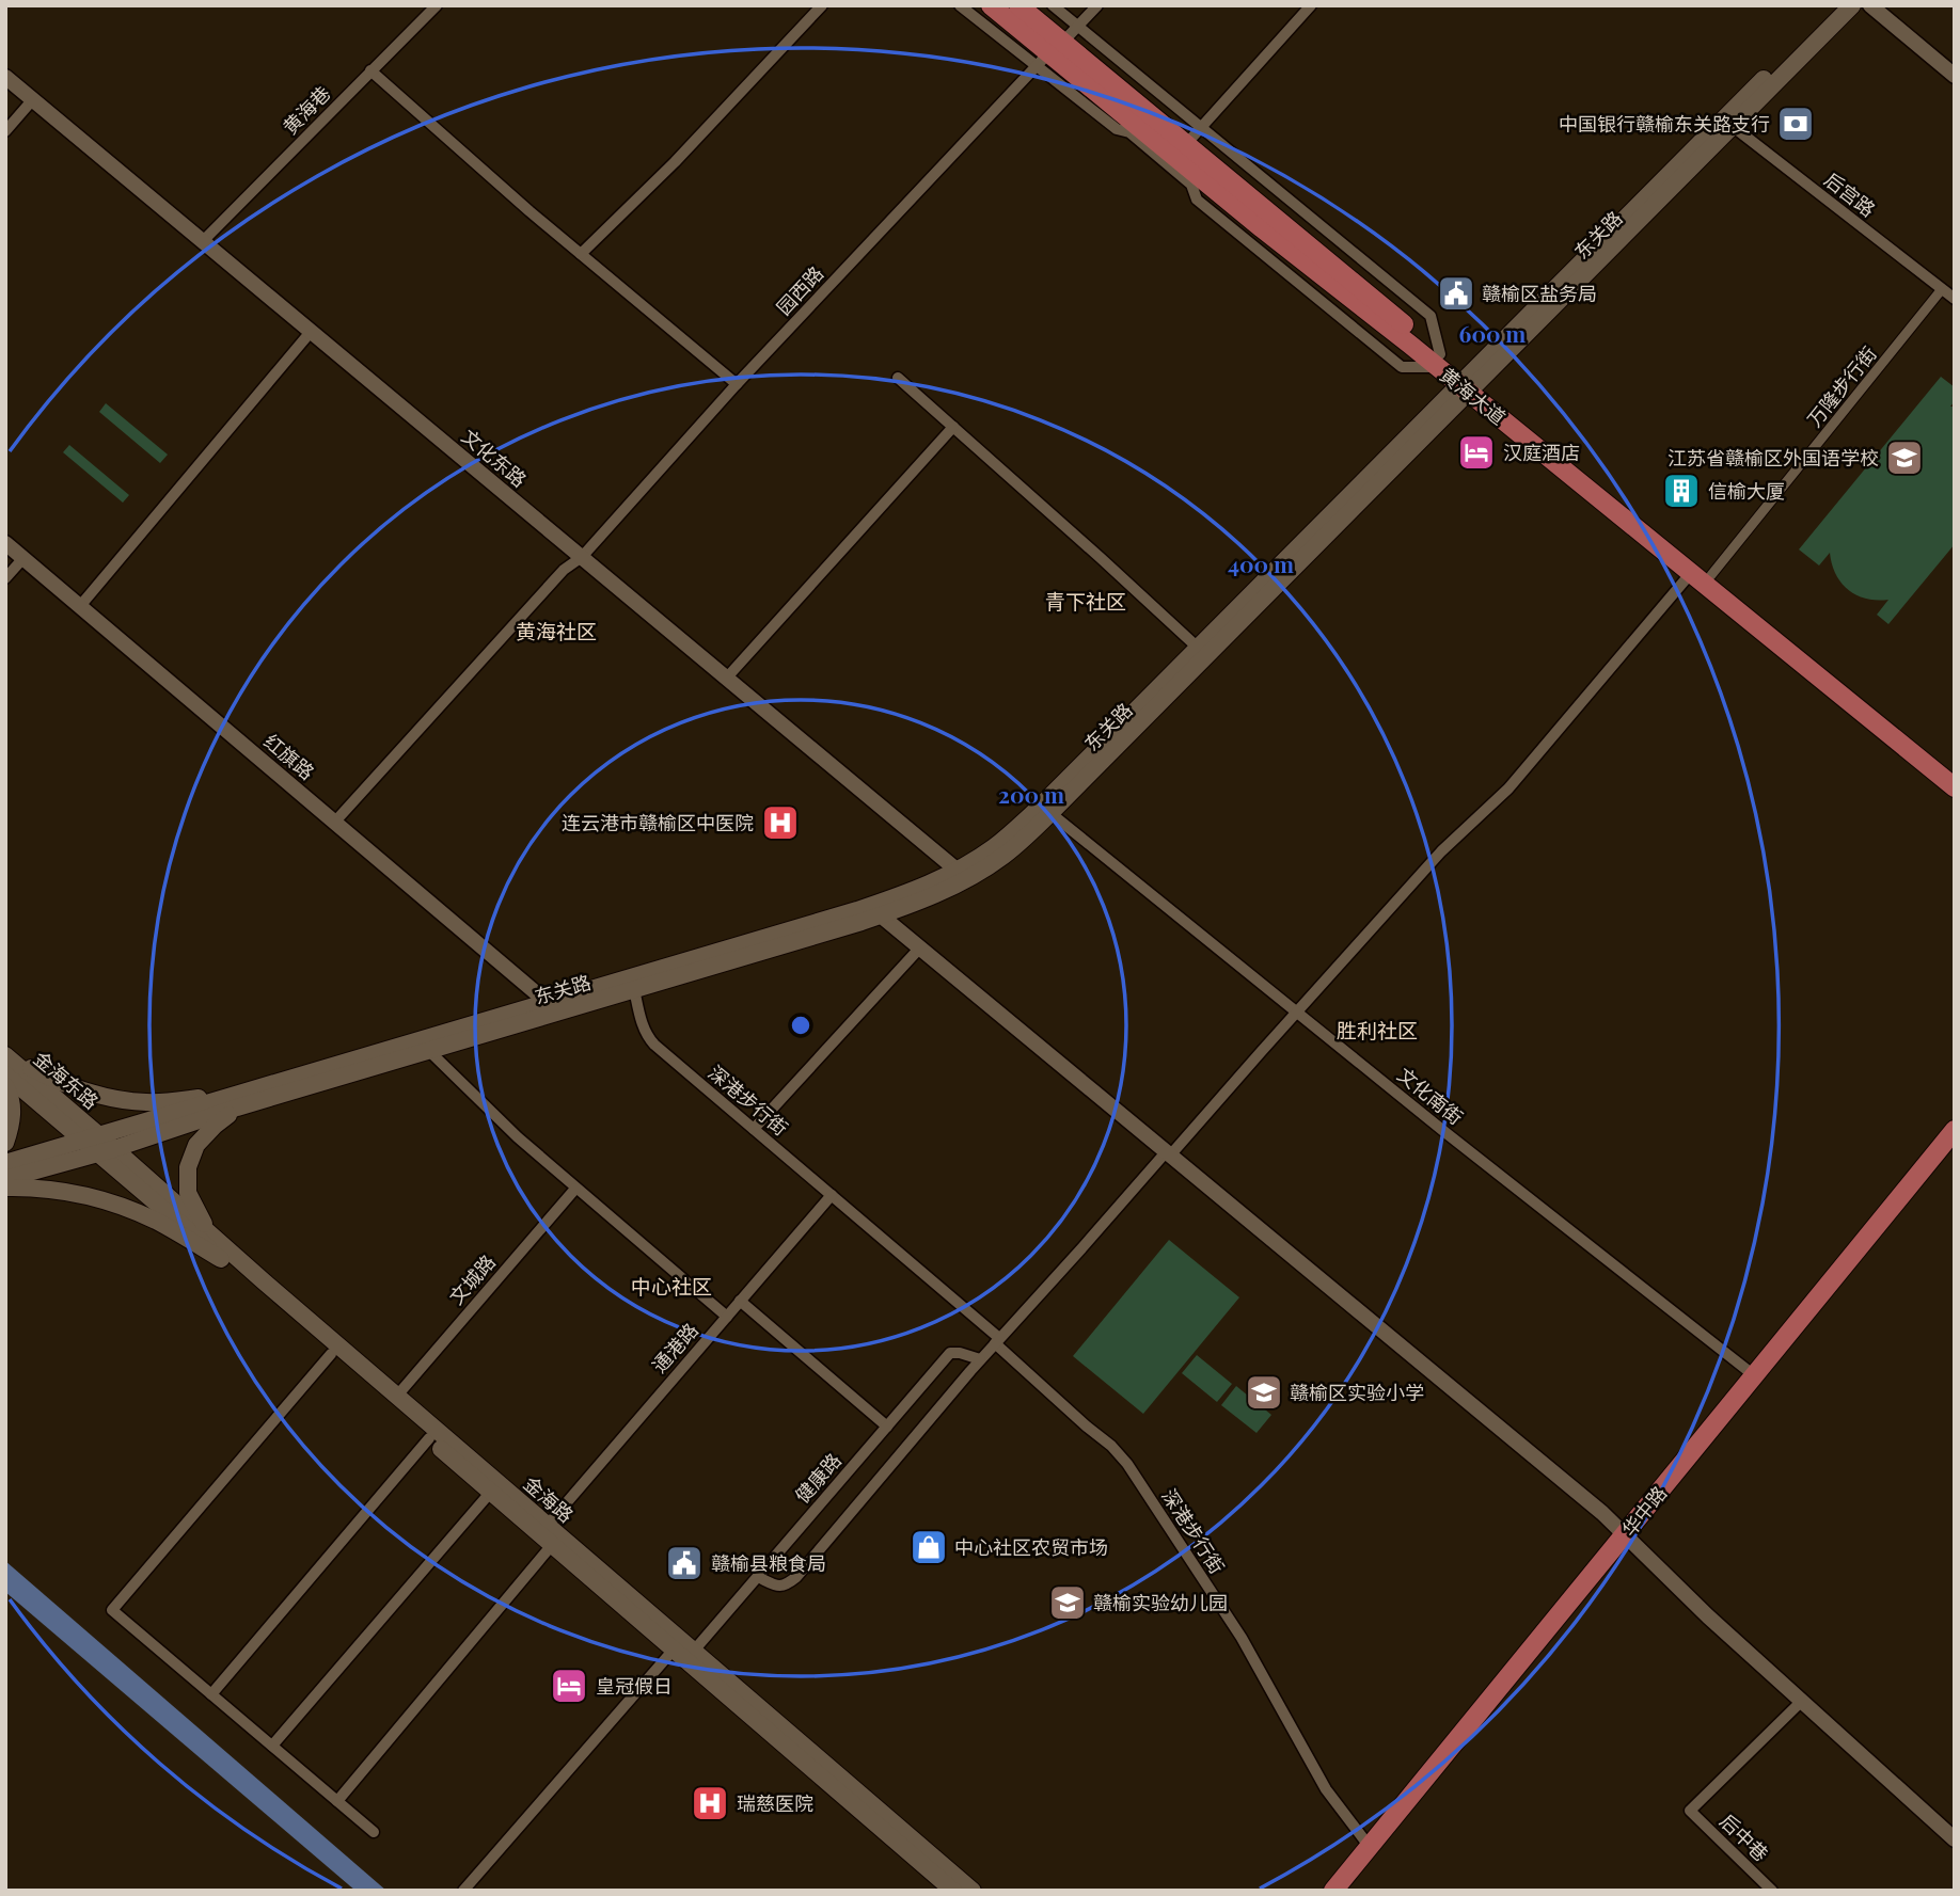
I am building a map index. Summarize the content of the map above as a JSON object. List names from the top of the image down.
{
  "streets": {
    "main road": [
      "东关路",
      "黄海大道",
      "金海东路",
      "金海路",
      "华中路"
    ],
    "street": [
      "黄海巷",
      "后宫路",
      "园西路",
      "万隆步行街",
      "文化东路",
      "红旗路",
      "文化南街",
      "深港步行街",
      "文城路",
      "通港路",
      "健康路",
      "后中巷"
    ]
  },
  "crossings": [
    ["黄海巷", "文化东路"],
    ["后宫路", "东关路"],
    ["后宫路", "万隆步行街"],
    ["东关路", "黄海大道"],
    ["东关路", "文化东路"],
    ["东关路", "红旗路"],
    ["东关路", "金海东路"],
    ["东关路", "文化南街"],
    ["东关路", "深港步行街"],
    ["东关路", "金海路"],
    ["园西路", "黄海大道"],
    ["园西路", "文化东路"],
    ["园西路", "红旗路"],
    ["万隆步行街", "黄海大道"],
    ["金海东路", "金海路"],
    ["文化南街", "华中路"],
    ["深港步行街", "通港路"],
    ["深港步行街", "华中路"],
    ["文城路", "金海路"],
    ["通港路", "金海路"],
    ["健康路", "金海路"]
  ],
  "districts": [
    "青下社区",
    "黄海社区",
    "胜利社区",
    "中心社区"
  ],
  "places": {
    "bank": ["中国银行赣榆东关路支行"],
    "public building": ["赣榆区盐务局", "赣榆县粮食局"],
    "hotel": ["汉庭酒店", "皇冠假日"],
    "school or university": ["江苏省赣榆区外国语学校", "赣榆区实验小学", "赣榆实验幼儿园"],
    "building": ["信榆大厦"],
    "hospital": ["连云港市赣榆区中医院", "瑞慈医院"],
    "shop": ["中心社区农贸市场"]
  },
  "rings": ["600 m", "400 m", "200 m"]
}
